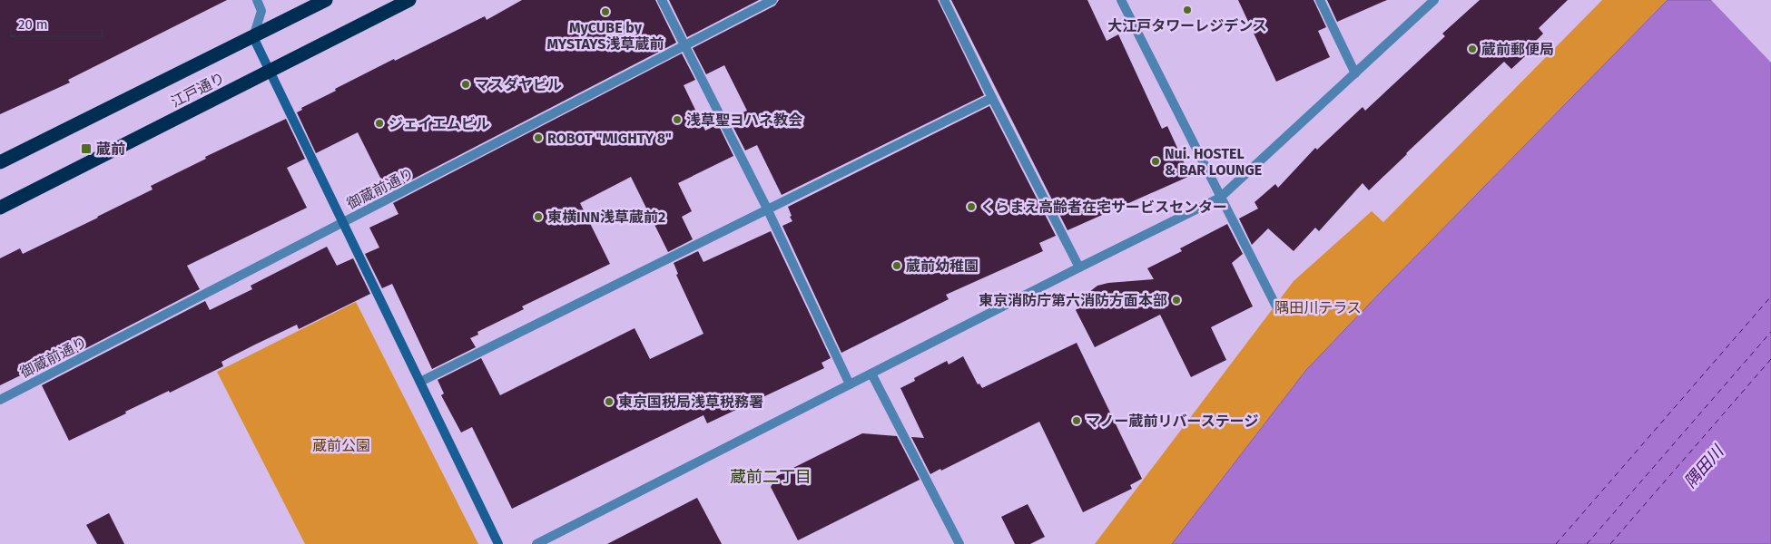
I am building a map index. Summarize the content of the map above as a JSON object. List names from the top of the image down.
{
  "streets": {
    "highway": ["江戸通り"],
    "street": ["御蔵前通り"]
  },
  "districts": ["蔵前二丁目"],
  "water": ["隅田川"],
  "parks": ["隅田川テラス", "蔵前公園"],
  "places": {
    "other": [
      "大江戸タワーレジデンス",
      "MyCUBE by MYSTAYS浅草蔵前",
      "蔵前郵便局",
      "マスダヤビル",
      "浅草聖ヨハネ教会",
      "ジェイエムビル",
      "ROBOT \"MIGHTY 8\"",
      "Nui. HOSTEL & BAR LOUNGE",
      "くらまえ高齢者在宅サービスセンター",
      "東横INN浅草蔵前2",
      "蔵前幼稚園",
      "東京消防庁第六消防方面本部",
      "東京国税局浅草税務署",
      "マノー蔵前リバーステージ"
    ],
    "transit": ["蔵前"]
  },
  "scale_bar": "20 m"
}
